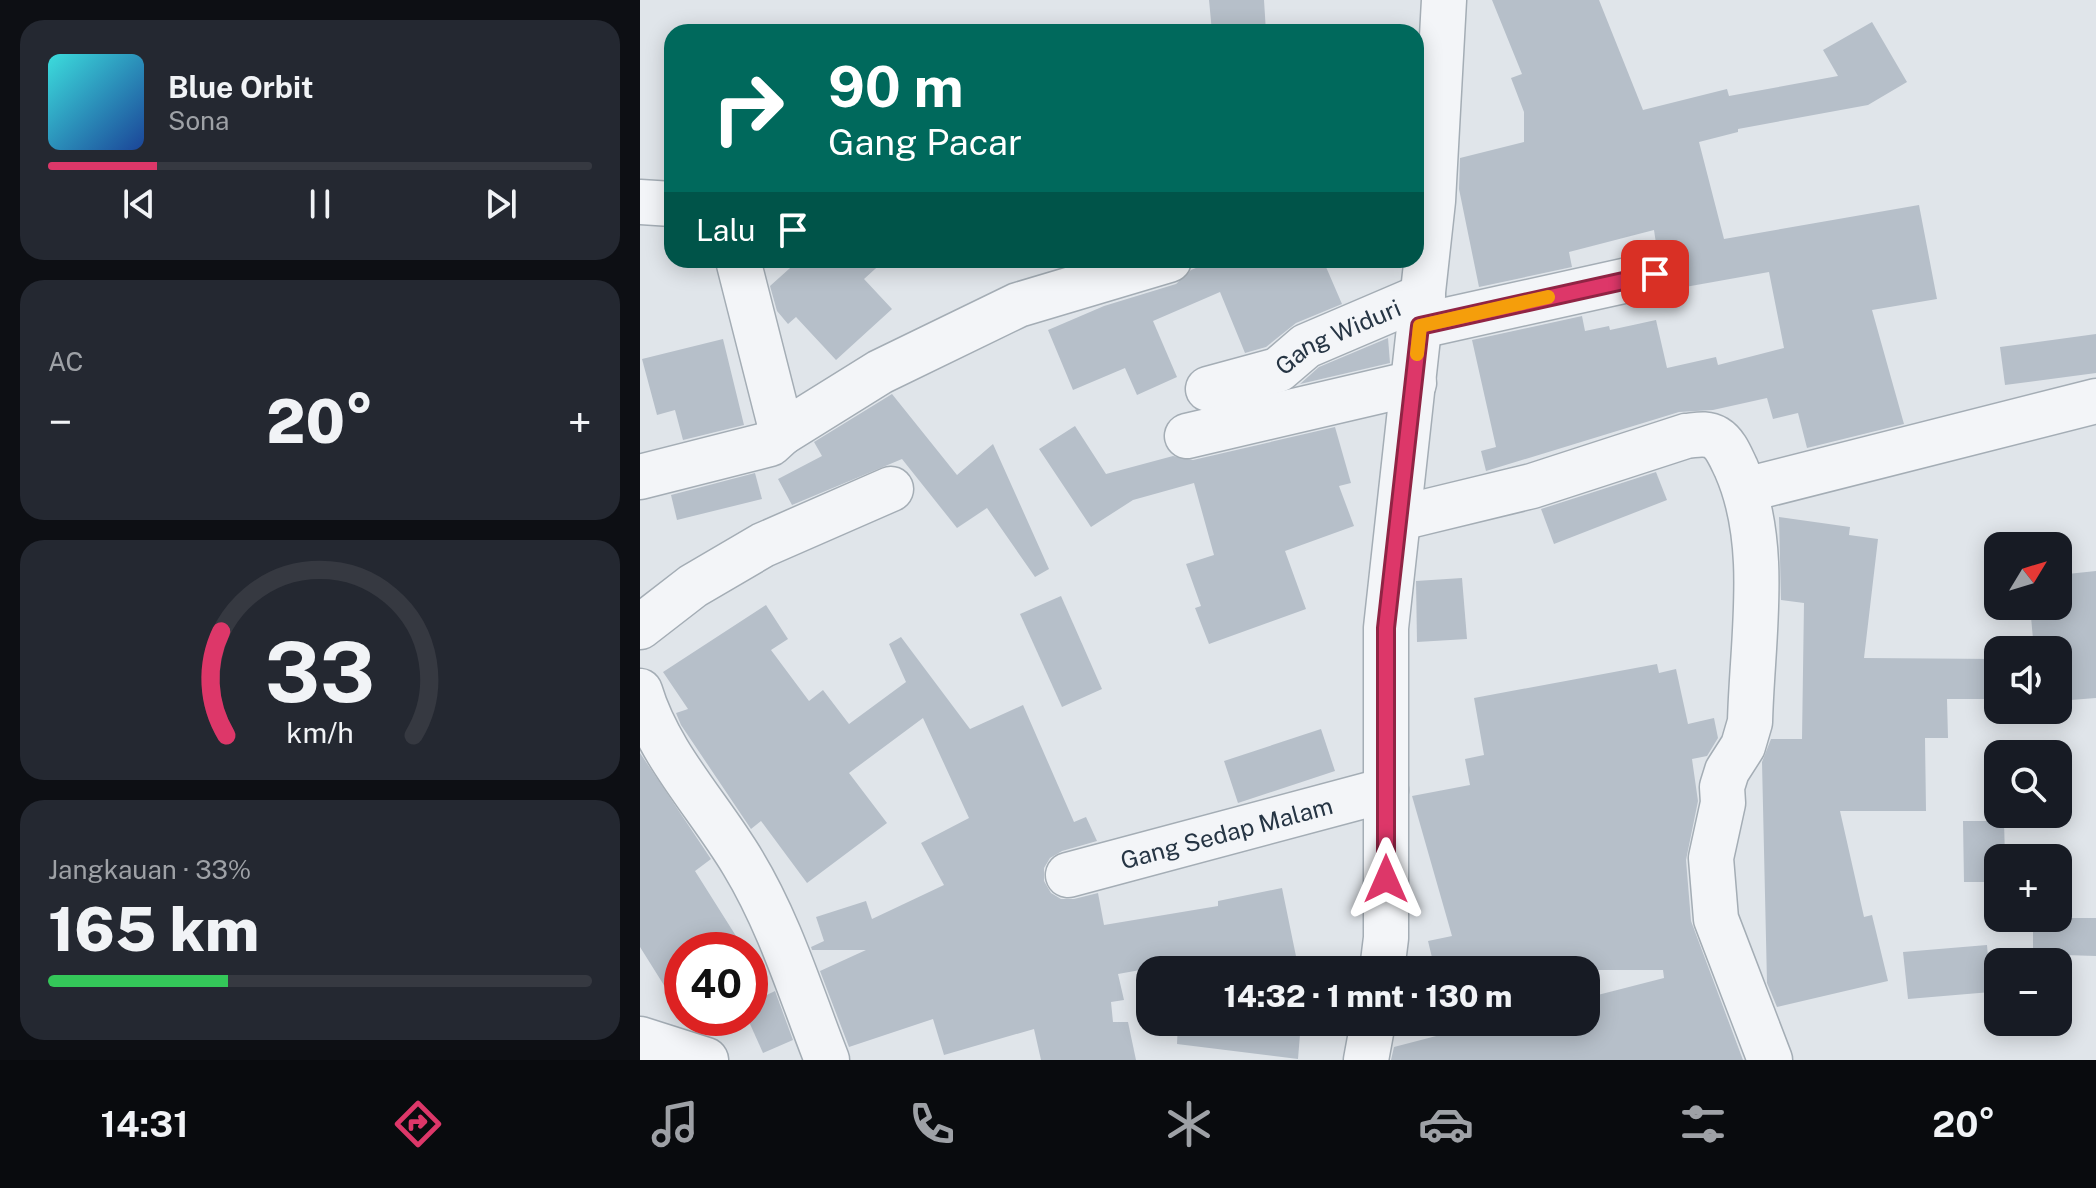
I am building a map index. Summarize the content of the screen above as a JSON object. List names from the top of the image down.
{
  "streets": {
    "street": ["Gang Widuri", "Gang Sedap Malam"]
  },
  "north": "top right",
  "page": {
    "turn": ["90 m", "Gang Pacar"],
    "song": ["Blue Orbit", "Sona"],
    "then": "Lalu",
    "tile": [
      "AC",
      ["Jangkauan · 33%", "165 km"]
    ],
    "heat": ["−", "20°", "+"],
    "map_buttons": ["+", "−"],
    "limit": "40",
    "trip": "14:32 · 1 mnt · 130 m",
    "tabs": ["14:31", "20°"],
    "gauge": ["33", "km/h"]
  }
}
